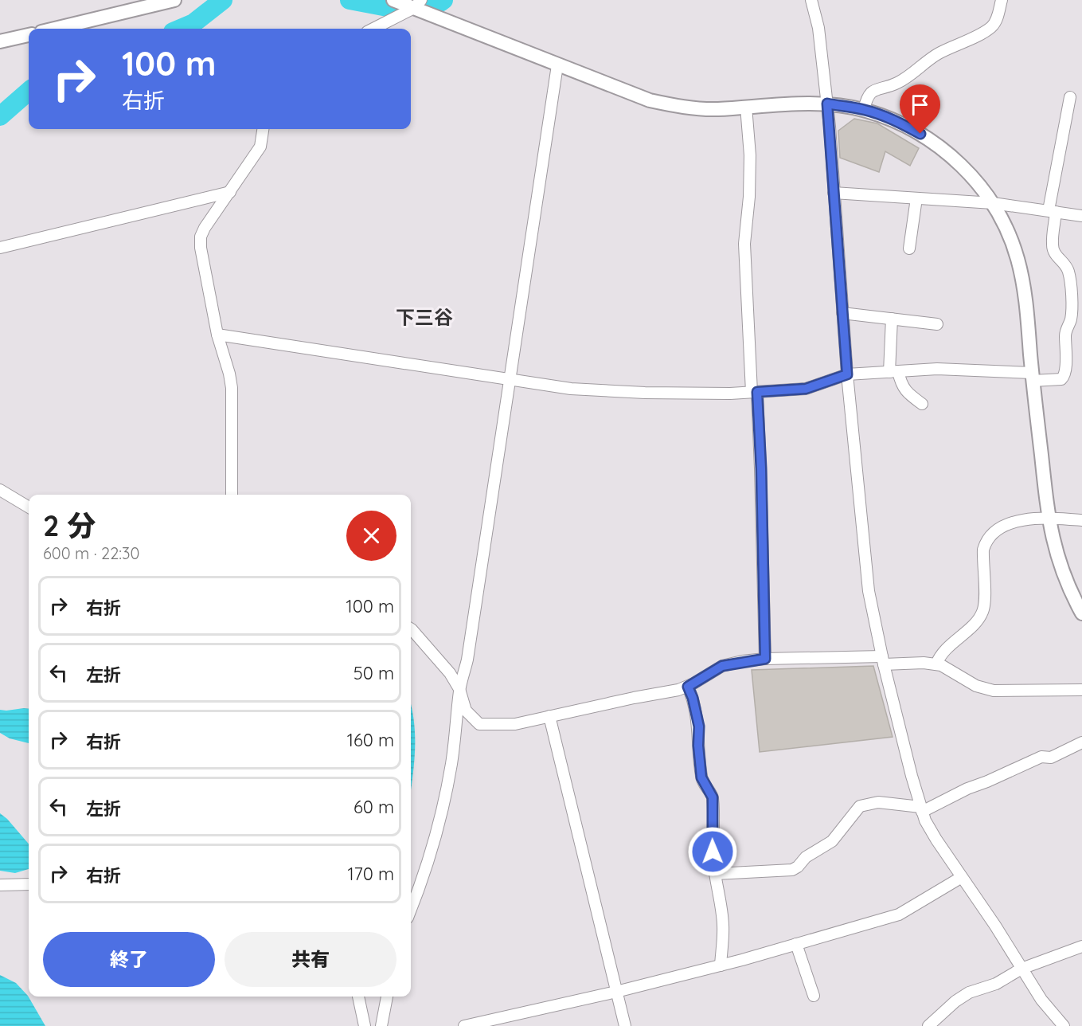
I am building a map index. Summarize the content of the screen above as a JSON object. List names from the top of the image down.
{
  "districts": ["下三谷"],
  "page": {
    "turn": ["100 m", "右折"],
    "heading": ["2 分", "600 m · 22:30"],
    "list": [
      {
        "name": "右折",
        "value": "100 m"
      },
      {
        "name": "左折",
        "value": "50 m"
      },
      {
        "name": "右折",
        "value": "160 m"
      },
      {
        "name": "左折",
        "value": "60 m"
      },
      {
        "name": "右折",
        "value": "170 m"
      }
    ],
    "buttons": ["終了", "共有"]
  }
}
